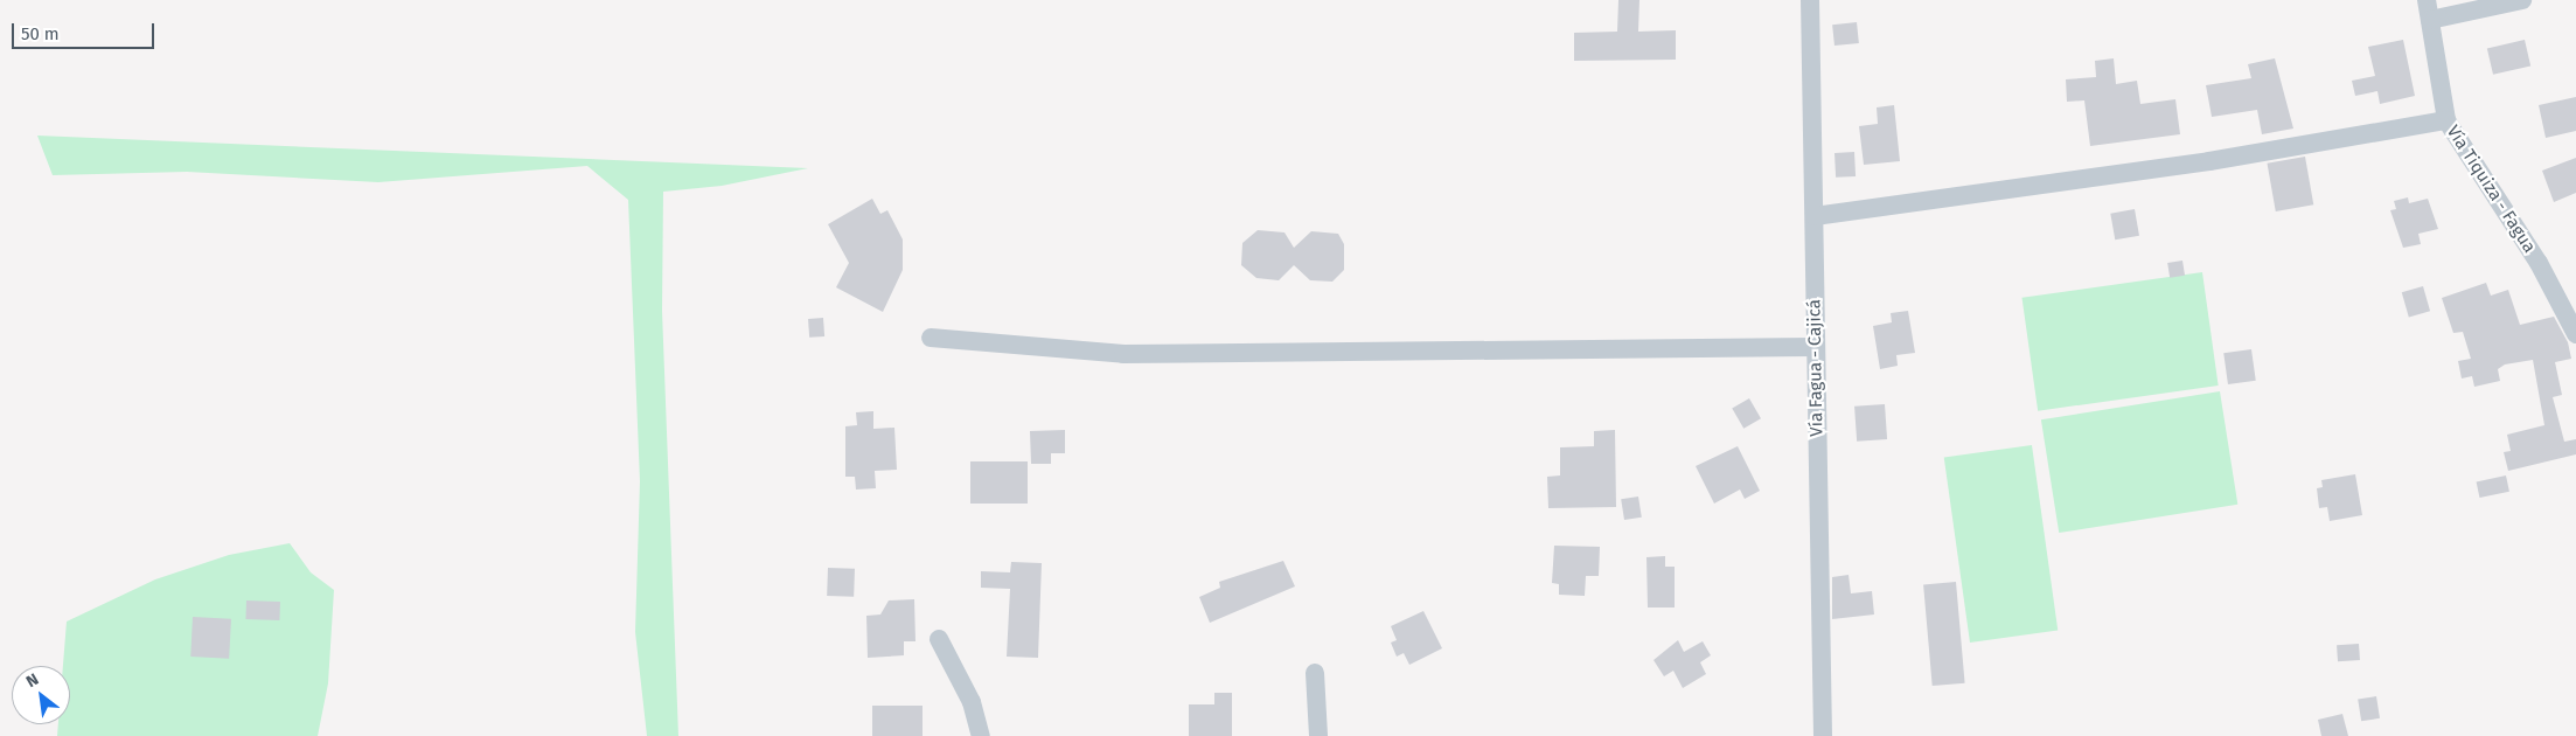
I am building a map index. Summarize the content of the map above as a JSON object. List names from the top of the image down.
{
  "streets": {
    "street": ["Vía Tiquiza - Fagua", "Vía Fagua - Cajicá"]
  },
  "scale_bar": "50 m",
  "north": "top left"
}
